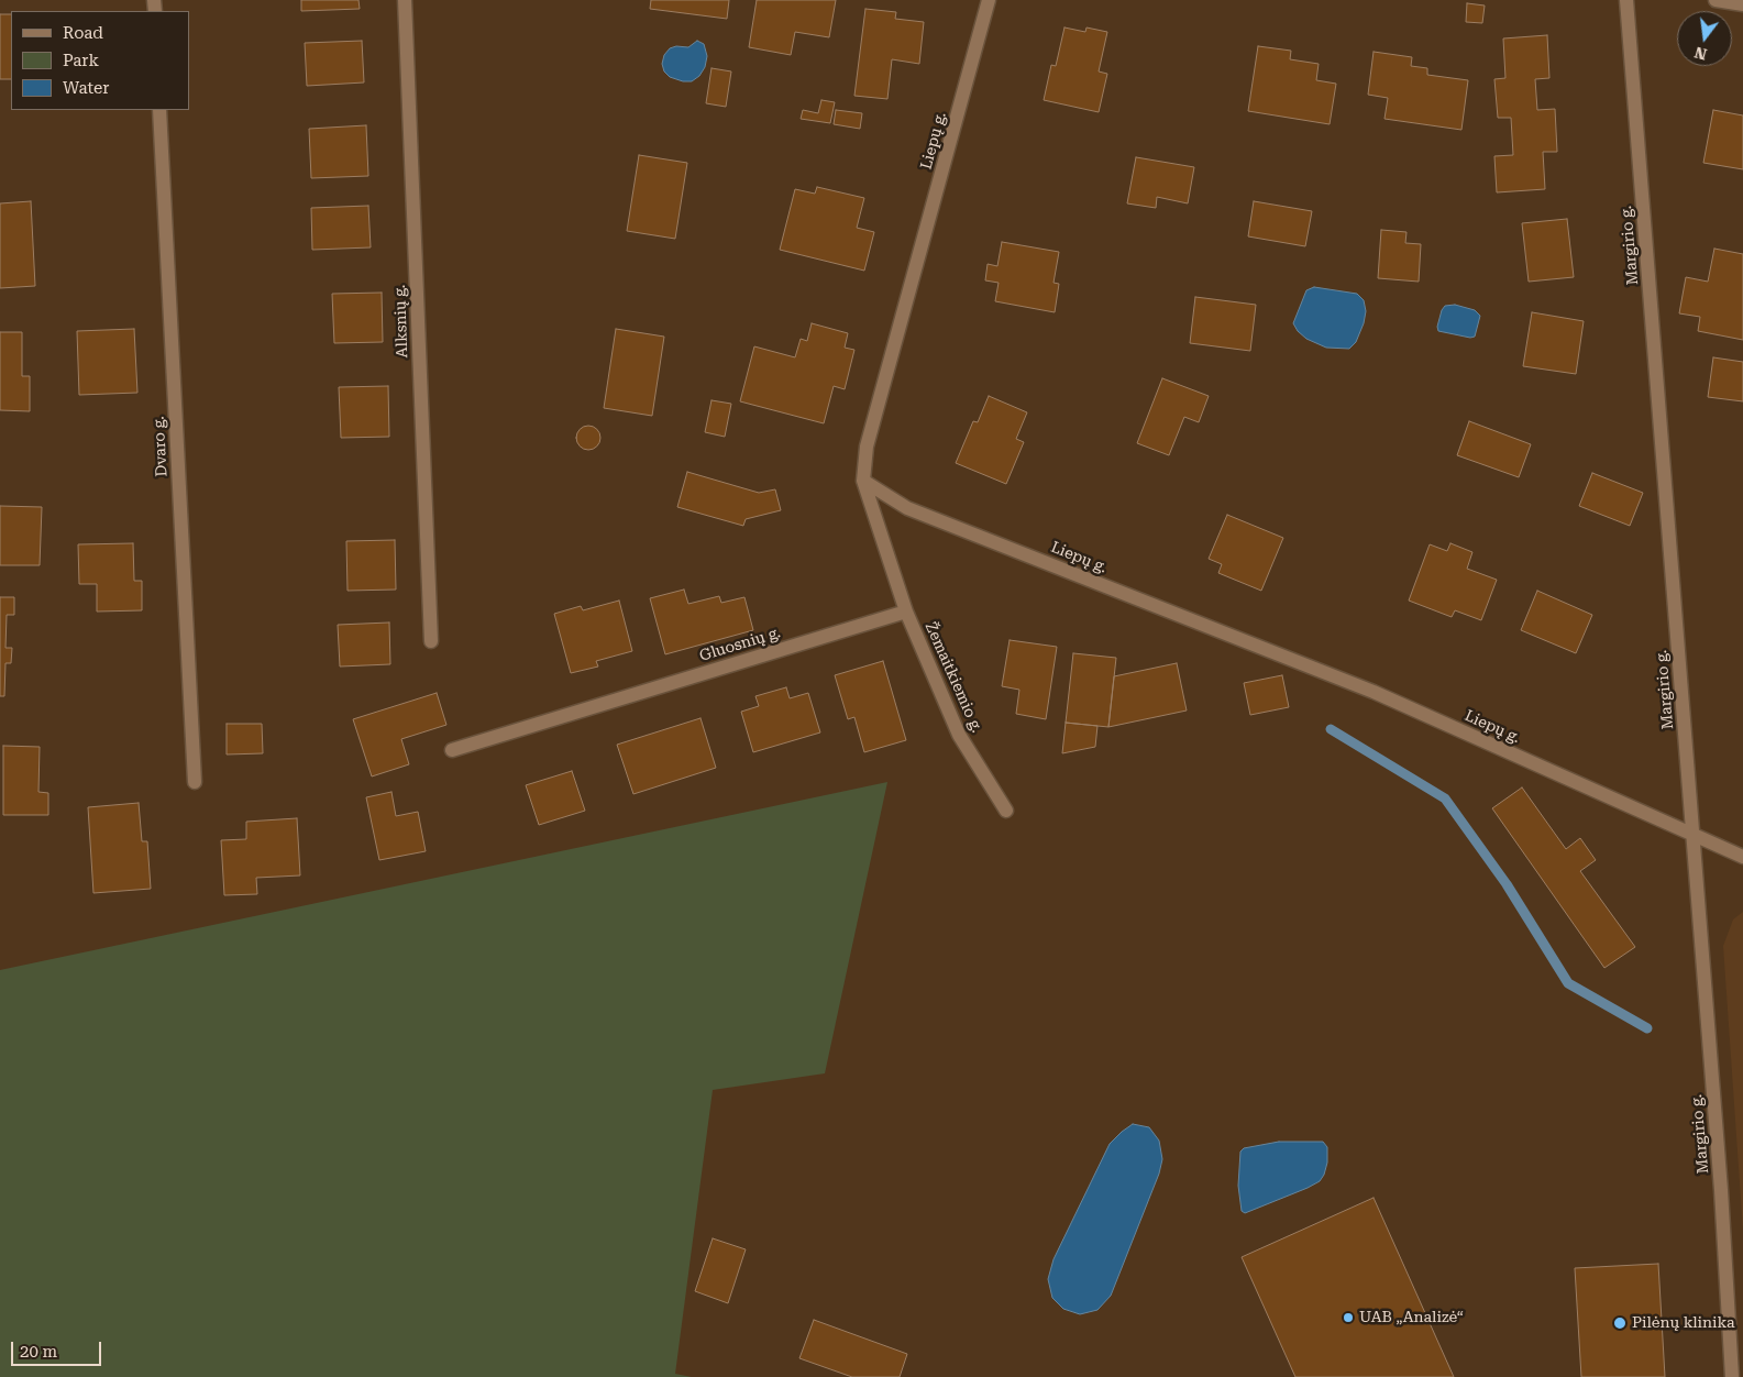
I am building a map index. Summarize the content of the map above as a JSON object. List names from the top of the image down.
{
  "streets": {
    "street": [
      "Liepų g.",
      "Margirio g.",
      "Alksnių g.",
      "Dvaro g.",
      "Gluosnių g.",
      "Žemaitkiemio g."
    ]
  },
  "crossings": [
    ["Liepų g.", "Margirio g."],
    ["Gluosnių g.", "Žemaitkiemio g."]
  ],
  "places": ["UAB „Analizė“", "Pilėnų klinika"],
  "legend": ["Road", "Park", "Water"],
  "scale_bar": "20 m",
  "north": "bottom"
}
